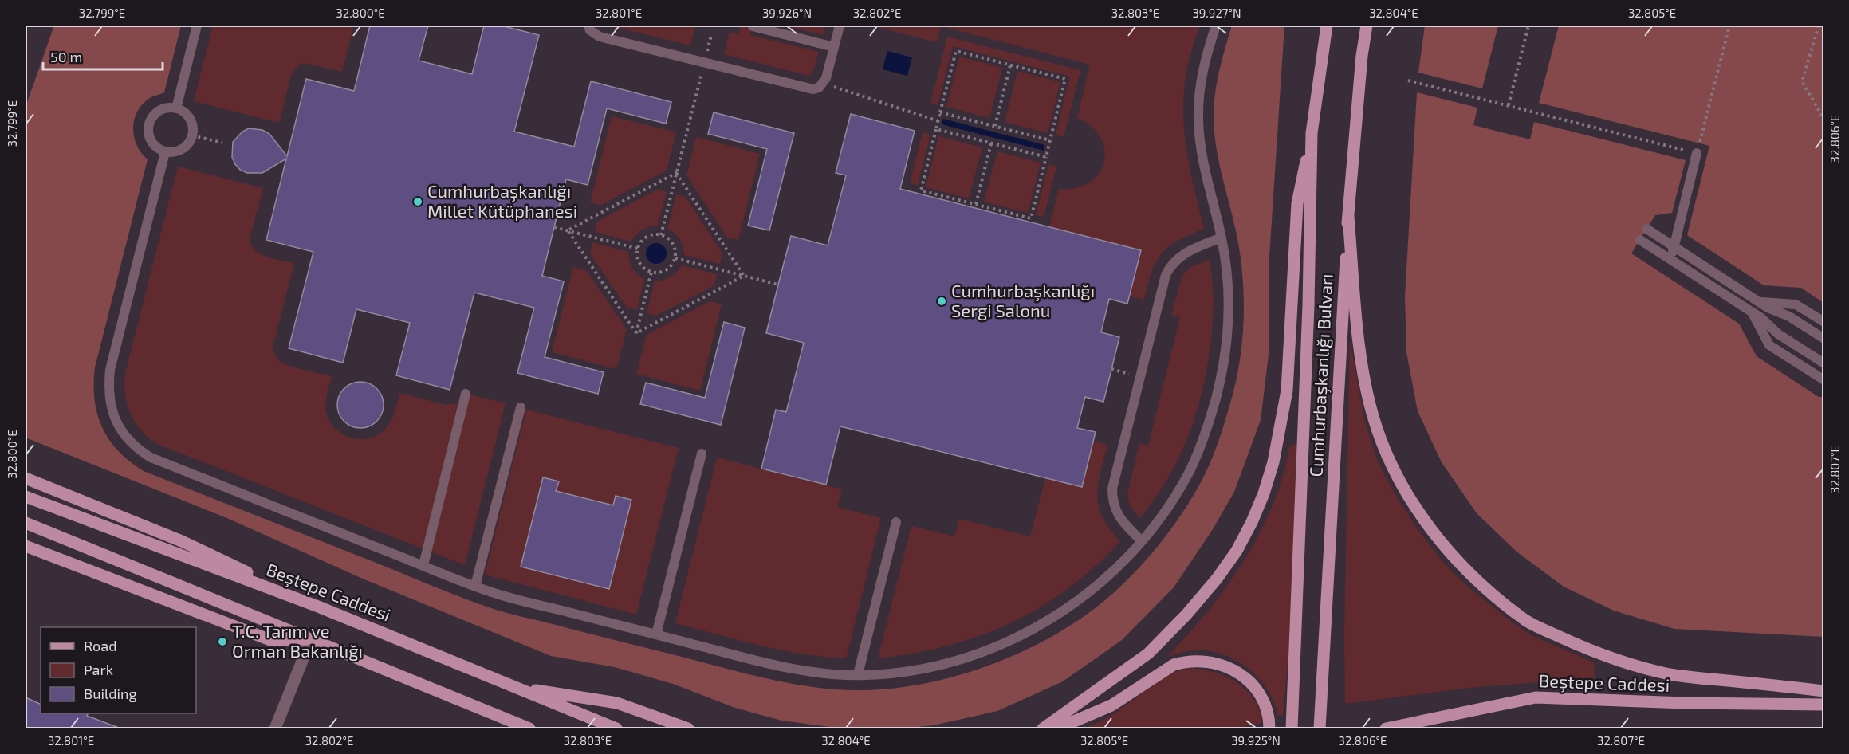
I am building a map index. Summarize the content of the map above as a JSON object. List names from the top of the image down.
{
  "streets": {
    "main road": ["Cumhurbaşkanlığı Bulvarı", "Beştepe Caddesi"]
  },
  "places": ["Cumhurbaşkanlığı Millet Kütüphanesi", "Cumhurbaşkanlığı Sergi Salonu", "T.C. Tarım ve Orman Bakanlığı"],
  "legend": ["Road", "Park", "Building"],
  "scale_bar": "50 m",
  "coordinates": [
    "32.799°E",
    "32.800°E",
    "32.801°E",
    "39.926°N",
    "32.802°E",
    "32.803°E",
    "39.927°N",
    "32.804°E",
    "32.805°E",
    "32.806°E",
    "32.807°E",
    "39.925°N"
  ]
}
